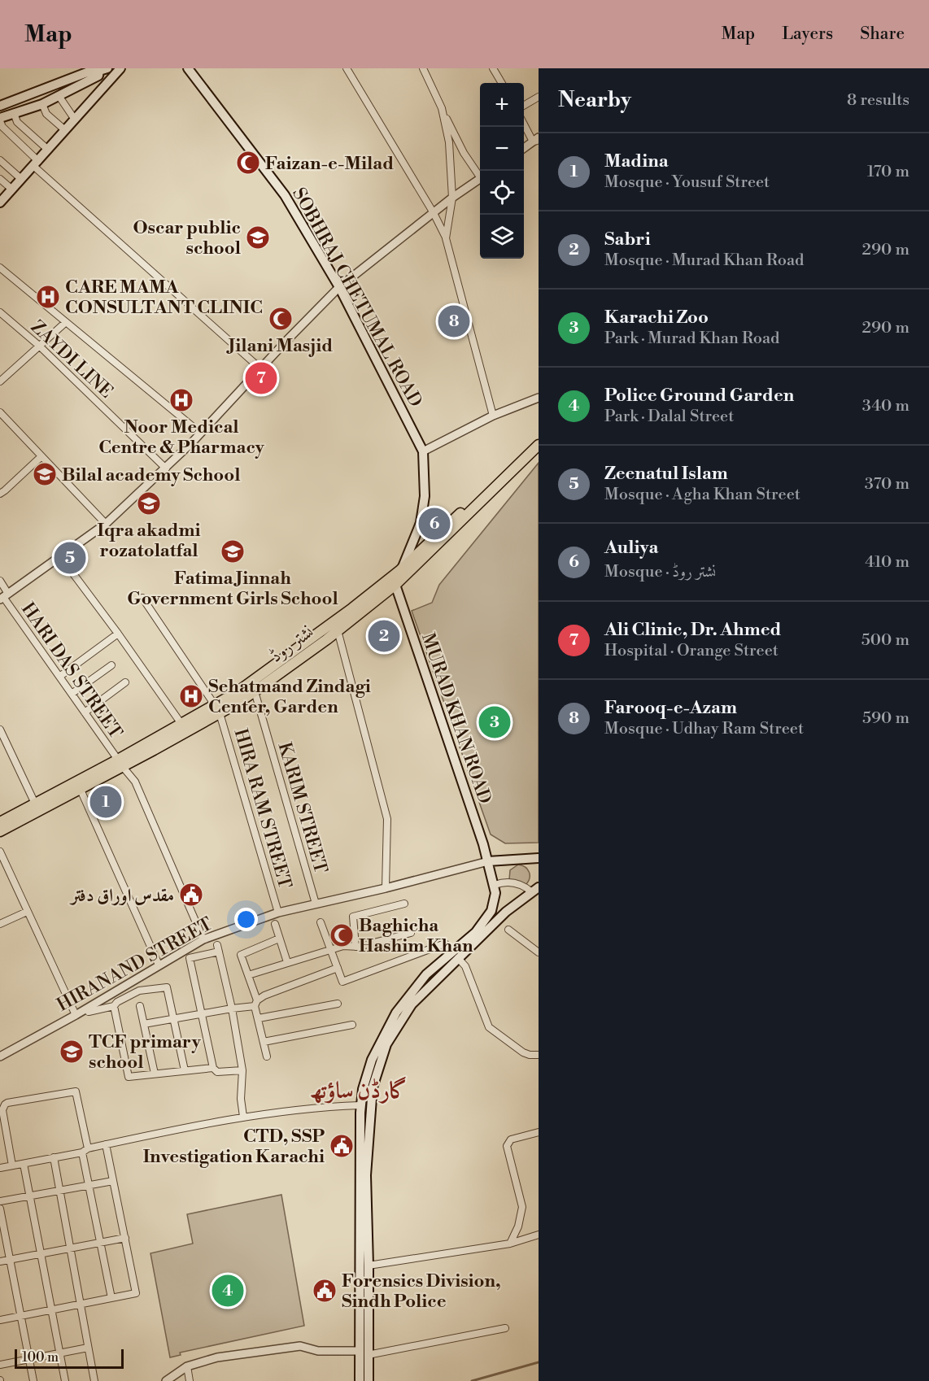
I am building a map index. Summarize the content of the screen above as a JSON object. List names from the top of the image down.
{
  "streets": {
    "main road": ["SOBHRAJ CHETUMAL ROAD", "نشتر روڈ", "MURAD KHAN ROAD"],
    "street": [
      "ZAYDI LINE",
      "HARI DAS STREET",
      "KARIM STREET",
      "HIRA RAM STREET",
      "HIRANAND STREET"
    ]
  },
  "crossings": [
    ["نشتر روڈ", "HARI DAS STREET"],
    ["نشتر روڈ", "MURAD KHAN ROAD"],
    ["نشتر روڈ", "KARIM STREET"],
    ["نشتر روڈ", "HIRA RAM STREET"],
    ["HARI DAS STREET", "HIRANAND STREET"],
    ["MURAD KHAN ROAD", "HIRANAND STREET"],
    ["KARIM STREET", "HIRANAND STREET"],
    ["HIRA RAM STREET", "HIRANAND STREET"]
  ],
  "districts": ["گارڈن ساؤتھ"],
  "places": {
    "mosque": ["Faizan-e-Milad", "Jilani Masjid", "Baghicha Hashim Khan"],
    "school or university": [
      "Oscar public school",
      "Bilal academy School",
      "Iqra akadmi rozatolatfal",
      "Fatima Jinnah Government Girls School",
      "TCF primary school"
    ],
    "hospital": ["CARE MAMA CONSULTANT CLINIC", "Noor Medical Centre & Pharmacy", "Sehatmand Zindagi Center, Garden"],
    "public building": ["مقدس اوراق دفتر", "CTD, SSP Investigation Karachi", "Forensics Division, Sindh Police"]
  },
  "scale_bar": "100 m",
  "page": {
    "header": "Map",
    "nav": ["Map", "Layers", "Share"],
    "heading": ["Nearby", "8 results"],
    "map_buttons": ["+", "−"],
    "list": [
      {
        "mark": "1",
        "name": "Madina",
        "note": "Mosque · Yousuf Street",
        "value": "170 m"
      },
      {
        "mark": "2",
        "name": "Sabri",
        "note": "Mosque · Murad Khan Road",
        "value": "290 m"
      },
      {
        "mark": "3",
        "name": "Karachi Zoo",
        "note": "Park · Murad Khan Road",
        "value": "290 m"
      },
      {
        "mark": "4",
        "name": "Police Ground Garden",
        "note": "Park · Dalal Street",
        "value": "340 m"
      },
      {
        "mark": "5",
        "name": "Zeenatul Islam",
        "note": "Mosque · Agha Khan Street",
        "value": "370 m"
      },
      {
        "mark": "6",
        "name": "Auliya",
        "note": "Mosque · نشتر روڈ",
        "value": "410 m"
      },
      {
        "mark": "7",
        "name": "Ali Clinic, Dr. Ahmed",
        "note": "Hospital · Orange Street",
        "value": "500 m"
      },
      {
        "mark": "8",
        "name": "Farooq-e-Azam",
        "note": "Mosque · Udhay Ram Street",
        "value": "590 m"
      }
    ],
    "pins": [
      "8",
      "7",
      "6",
      "5",
      "2",
      "3",
      "1",
      "4"
    ],
    "scale": "100 m"
  }
}
